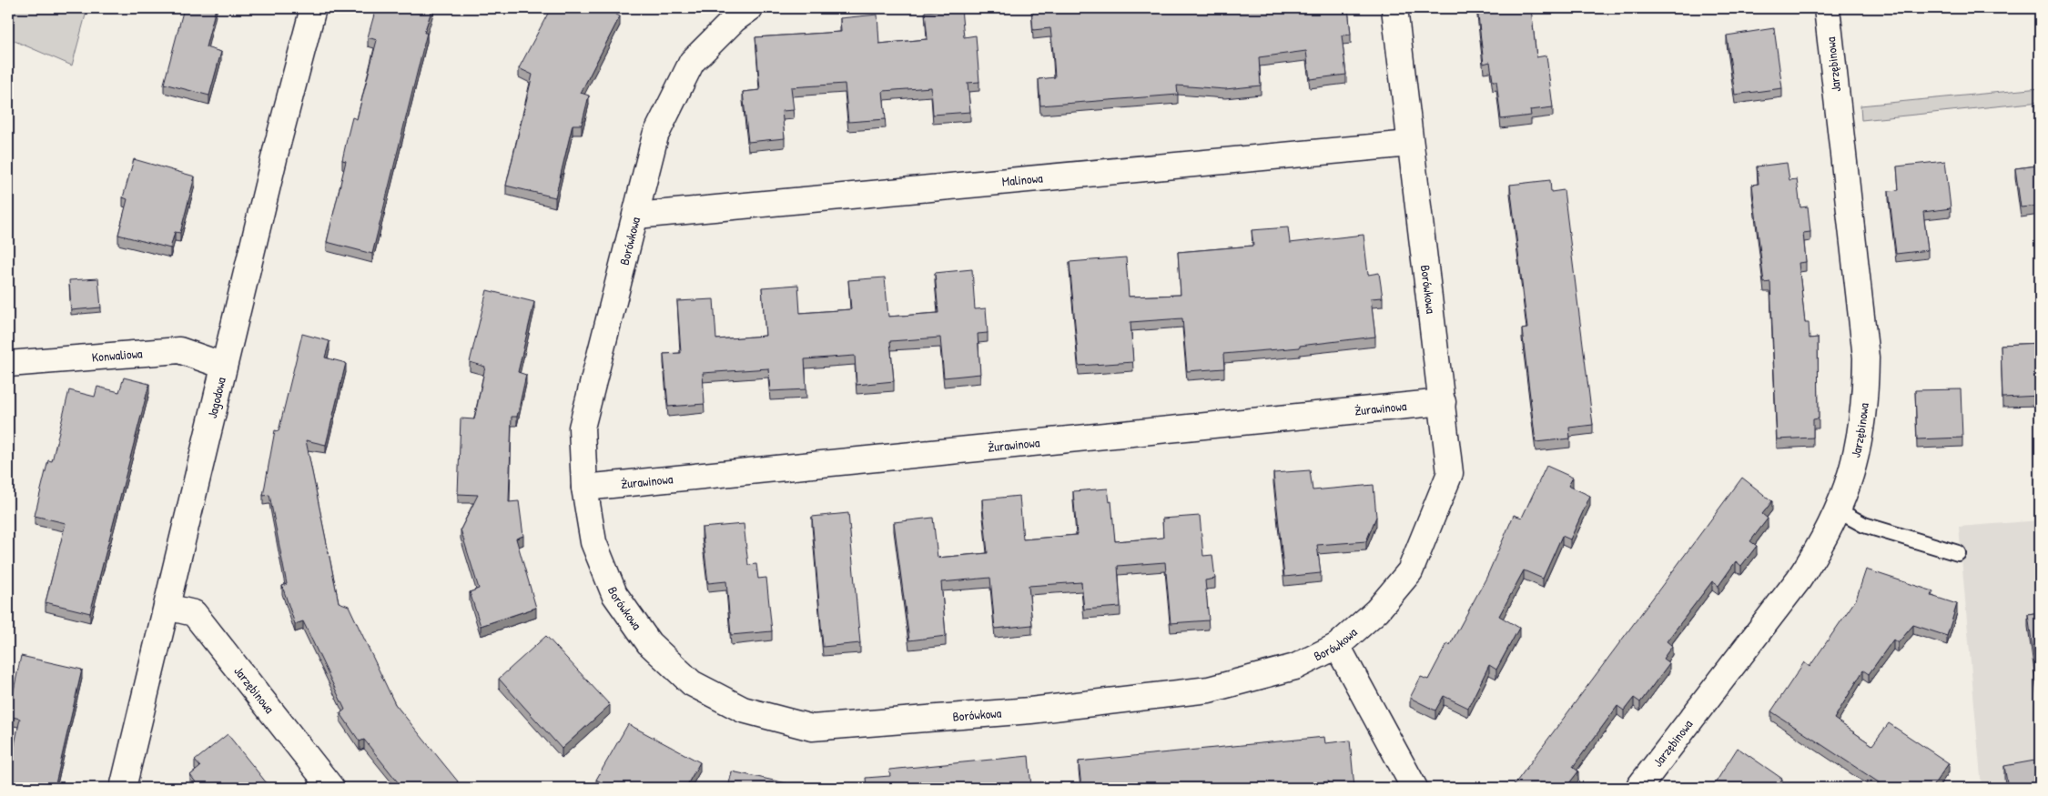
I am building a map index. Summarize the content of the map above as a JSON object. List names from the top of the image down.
{
  "streets": {
    "street": [
      "Jarzębinowa",
      "Malinowa",
      "Borówkowa",
      "Konwaliowa",
      "Jagodowa",
      "Żurawinowa"
    ]
  },
  "crossings": [
    ["Jarzębinowa", "Jagodowa"],
    ["Malinowa", "Borówkowa"],
    ["Borówkowa", "Żurawinowa"],
    ["Konwaliowa", "Jagodowa"]
  ]
}
